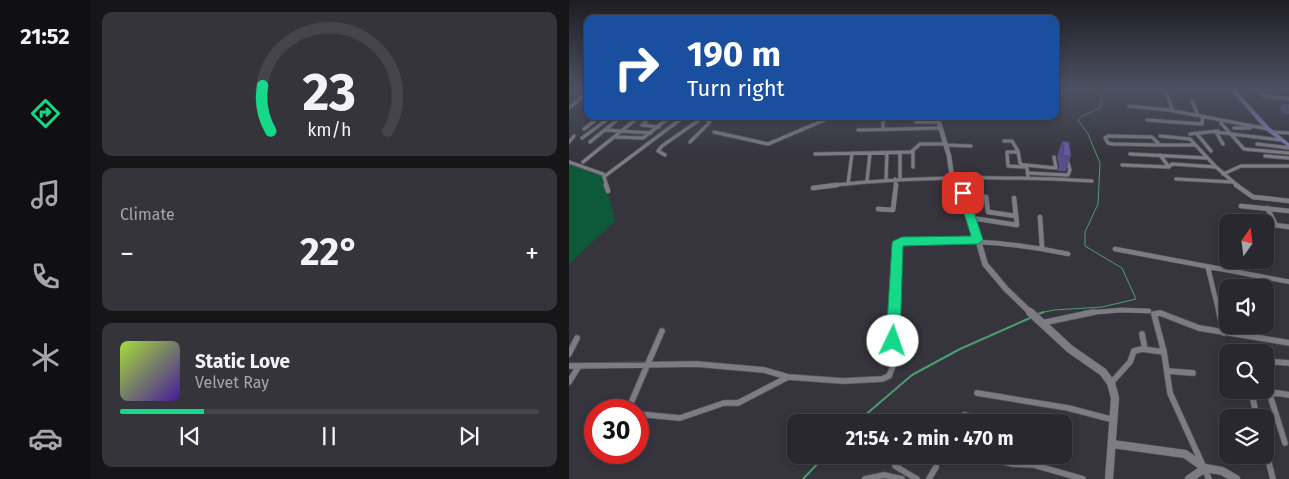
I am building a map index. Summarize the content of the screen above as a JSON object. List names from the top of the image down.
{
  "north": "top",
  "page": {
    "tabs": "21:52",
    "turn": ["190 m", "Turn right"],
    "tile": "Climate",
    "heat": ["−", "22°", "+"],
    "song": ["Static Love", "Velvet Ray"],
    "limit": "30",
    "trip": "21:54 · 2 min · 470 m",
    "gauge": ["23", "km/h"]
  }
}
